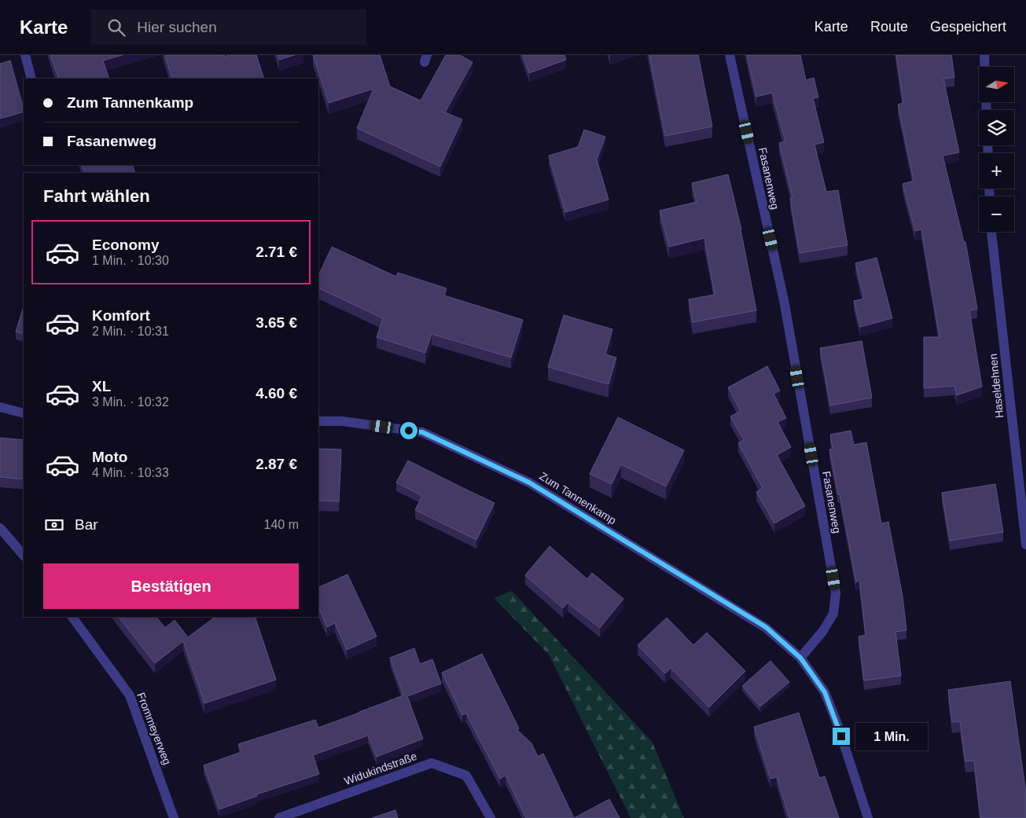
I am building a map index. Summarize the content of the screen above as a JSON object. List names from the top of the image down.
{
  "streets": {
    "street": [
      "Fasanenweg",
      "Haseldehnen",
      "Zum Tannenkamp",
      "Frommeyerweg",
      "Widukindstraße"
    ]
  },
  "crossings": [
    ["Fasanenweg", "Zum Tannenkamp"]
  ],
  "north": "right",
  "page": {
    "header": "Karte",
    "search": "Hier suchen",
    "nav": ["Karte", "Route", "Gespeichert"],
    "map_buttons": ["+", "−"],
    "banner": ["Zum Tannenkamp", "Fasanenweg"],
    "heading": "Fahrt wählen",
    "list": [
      {
        "name": "Economy",
        "note": "1 Min. · 10:30",
        "value": "2.71 €"
      },
      {
        "name": "Komfort",
        "note": "2 Min. · 10:31",
        "value": "3.65 €"
      },
      {
        "name": "XL",
        "note": "3 Min. · 10:32",
        "value": "4.60 €"
      },
      {
        "name": "Moto",
        "note": "4 Min. · 10:33",
        "value": "2.87 €"
      }
    ],
    "pay": ["Bar", "140 m"],
    "buttons": "Bestätigen",
    "bubble": "1 Min."
  }
}
